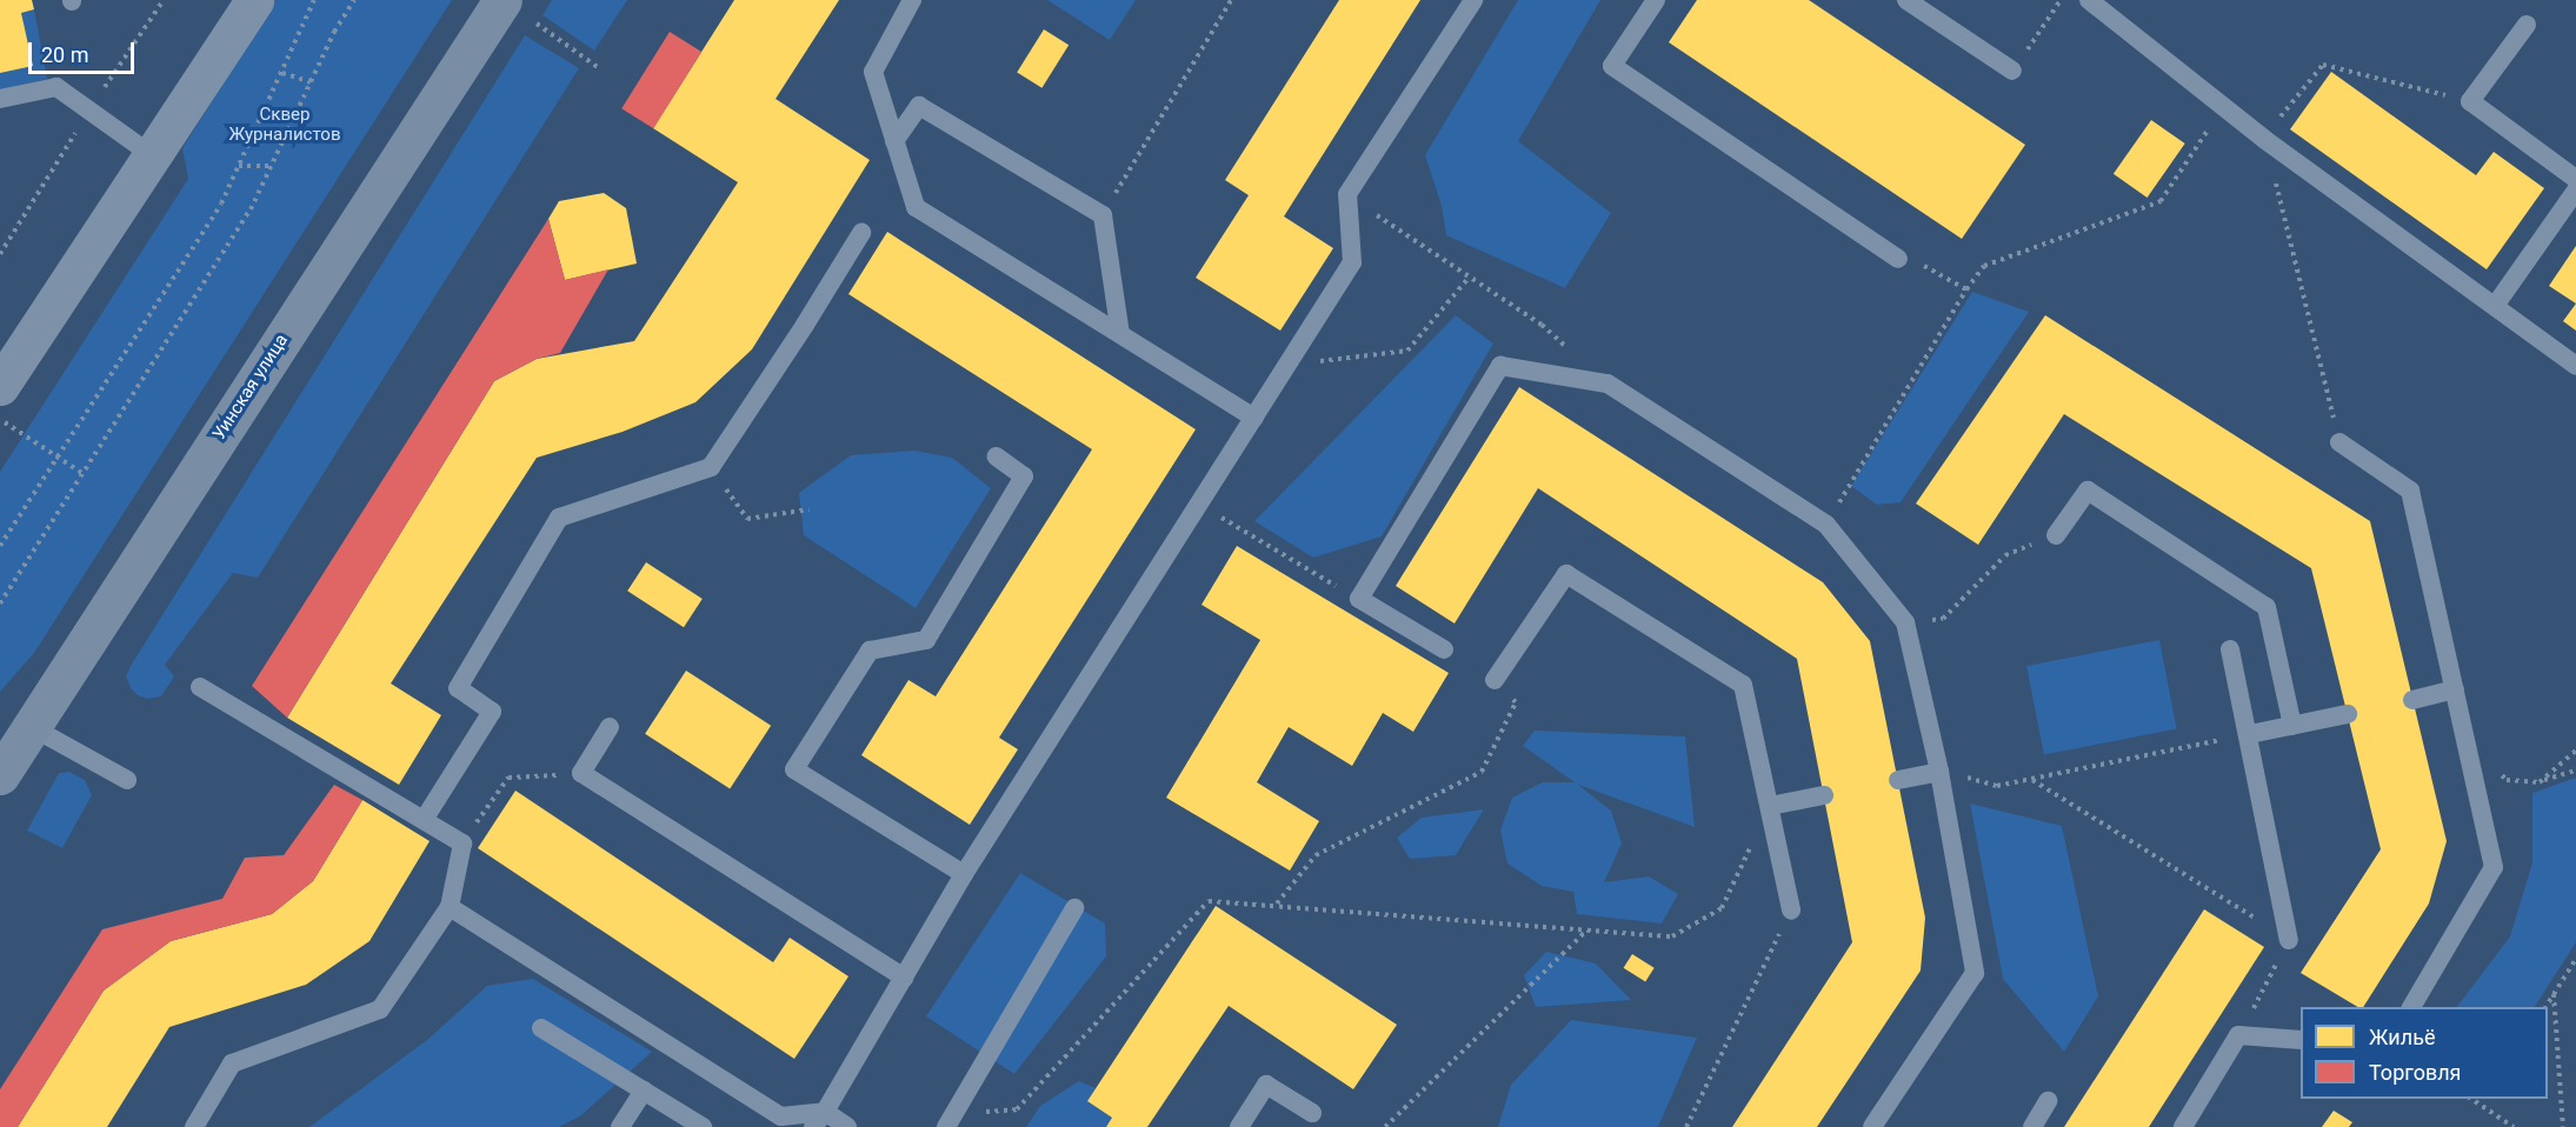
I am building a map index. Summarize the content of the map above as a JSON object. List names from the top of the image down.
{
  "streets": {
    "main road": ["Уинская улица"]
  },
  "parks": ["Сквер Журналистов"],
  "legend": ["Жильё", "Торговля"],
  "scale_bar": "20 m"
}
